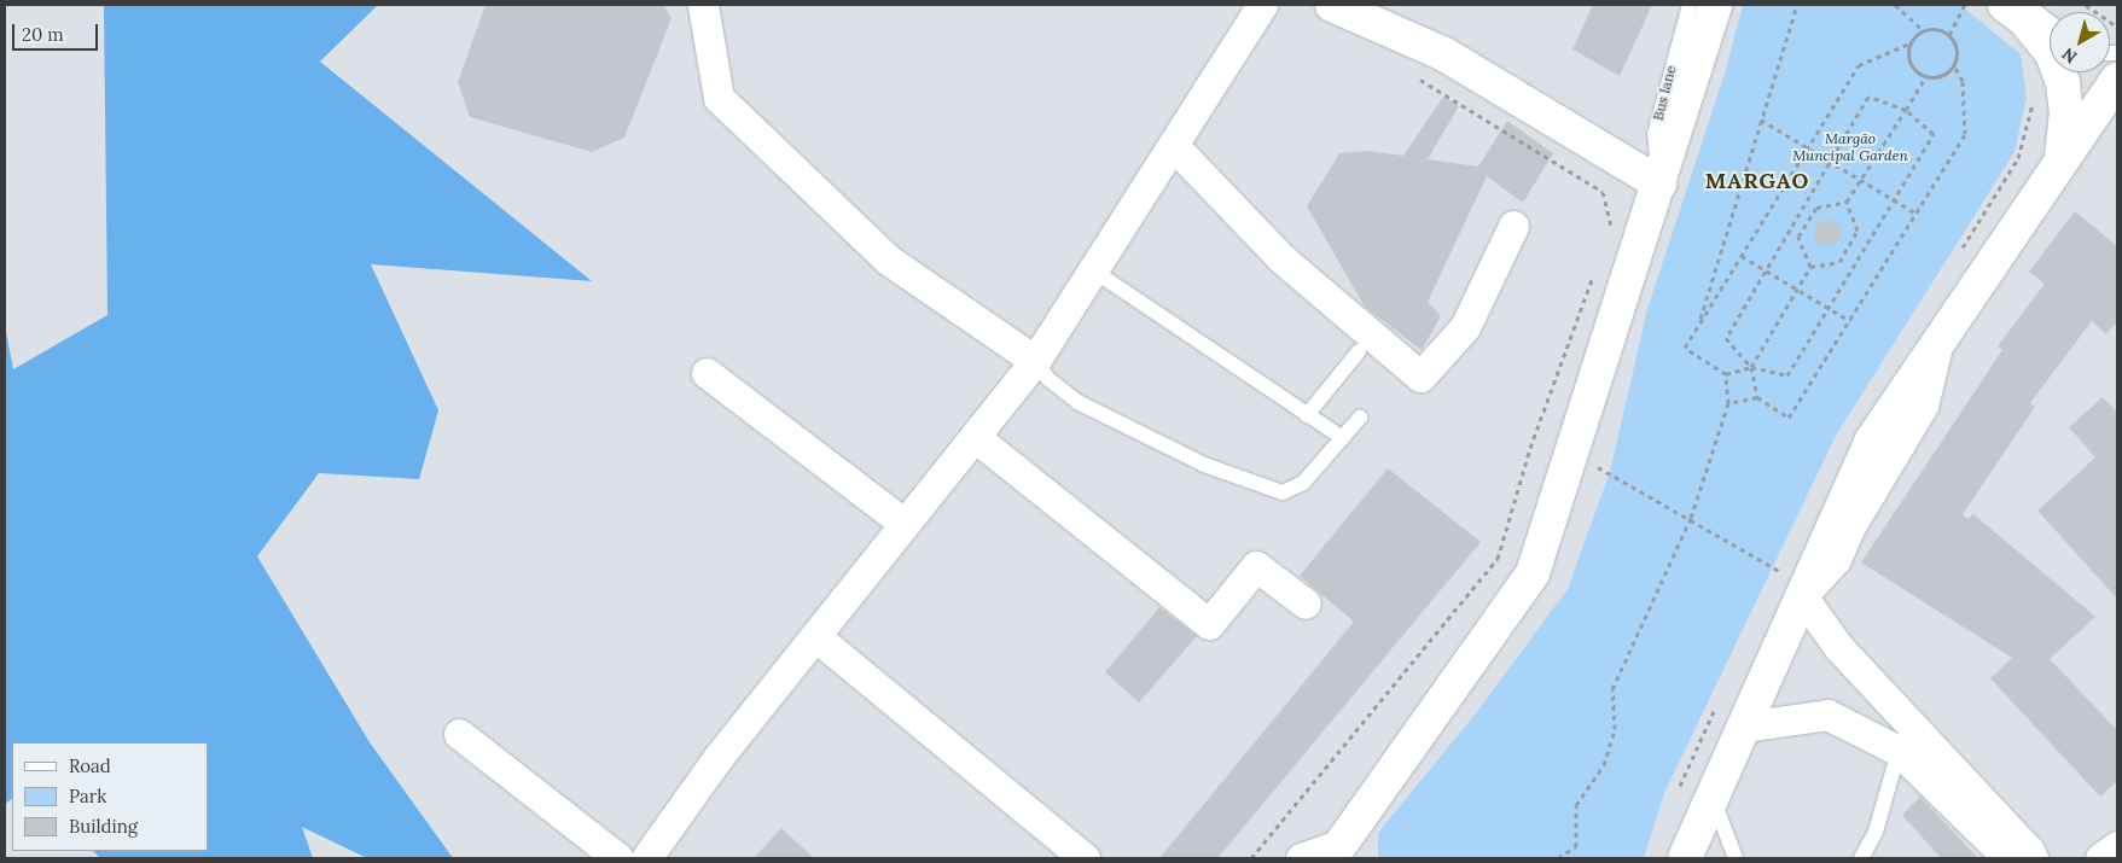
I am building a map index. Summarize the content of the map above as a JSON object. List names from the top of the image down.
{
  "streets": {
    "lane": ["Bus lane"]
  },
  "districts": ["MARGAO"],
  "parks": ["Margão Muncipal Garden"],
  "legend": ["Road", "Park", "Building"],
  "scale_bar": "20 m",
  "north": "bottom left"
}
